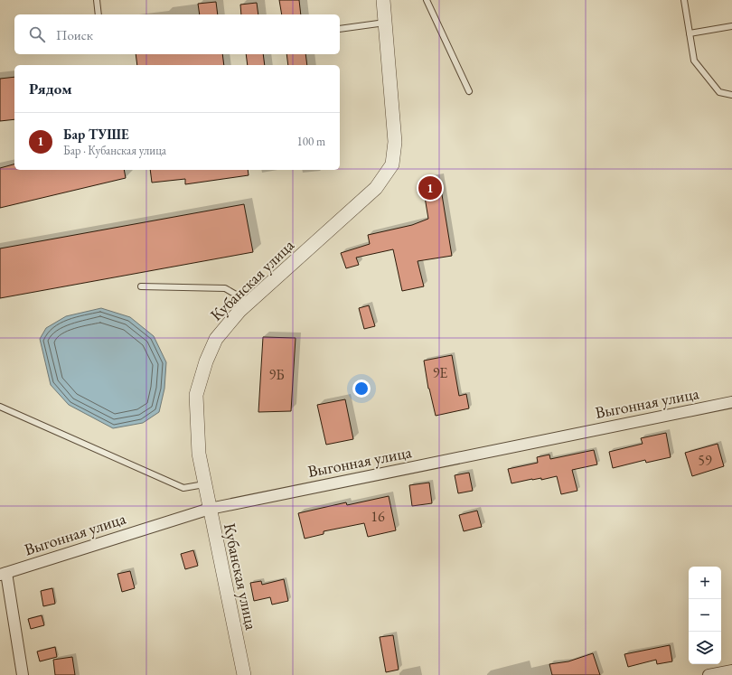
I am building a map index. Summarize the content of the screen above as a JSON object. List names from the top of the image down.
{
  "streets": {
    "street": ["Кубанская улица", "Выгонная улица"]
  },
  "crossings": [
    ["Кубанская улица", "Выгонная улица"]
  ],
  "house_numbers": [
    "9Е",
    "9Б",
    "59",
    "16"
  ],
  "page": {
    "search": "Поиск",
    "heading": "Рядом",
    "list": [
      {
        "mark": "1",
        "name": "Бар ТУШЕ",
        "note": "Бар · Кубанская улица",
        "value": "100 m"
      }
    ],
    "pins": "1",
    "map_buttons": ["+", "−"]
  }
}
